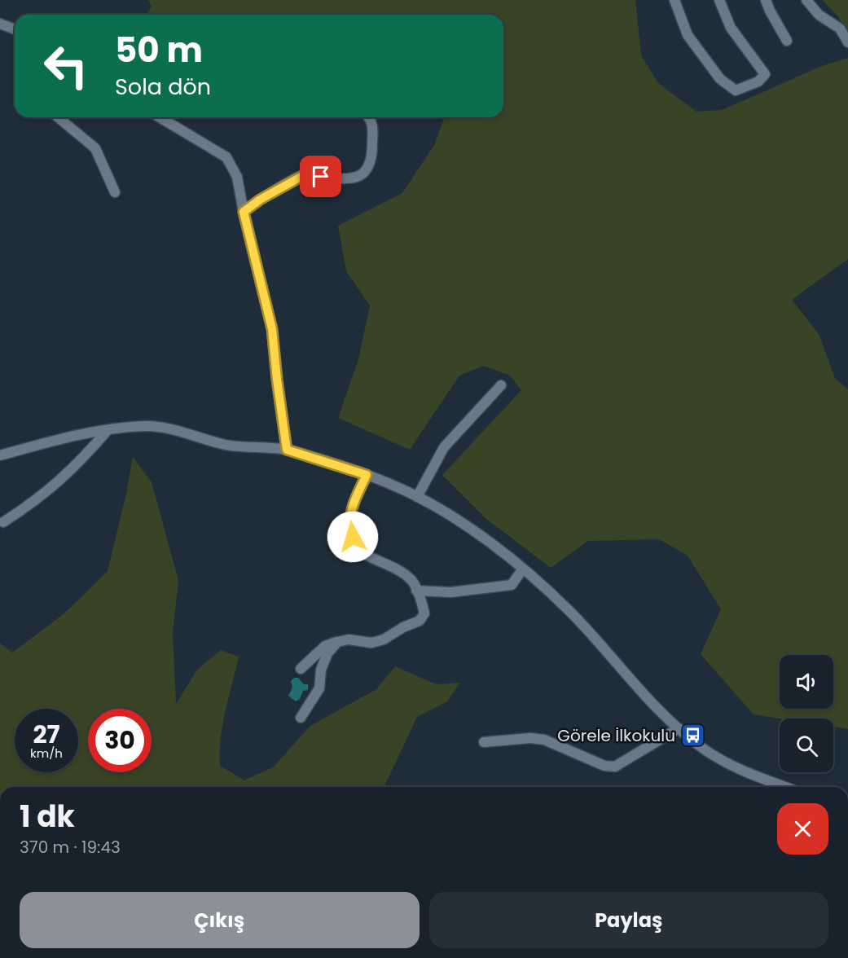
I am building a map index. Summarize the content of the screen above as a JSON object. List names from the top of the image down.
{
  "places": {
    "bus stop": ["Görele İlkokulu"]
  },
  "page": {
    "turn": ["50 m", "Sola dön"],
    "speed": "27 km/h",
    "limit": "30",
    "heading": ["1 dk", "370 m · 19:43"],
    "buttons": ["Çıkış", "Paylaş"]
  }
}
